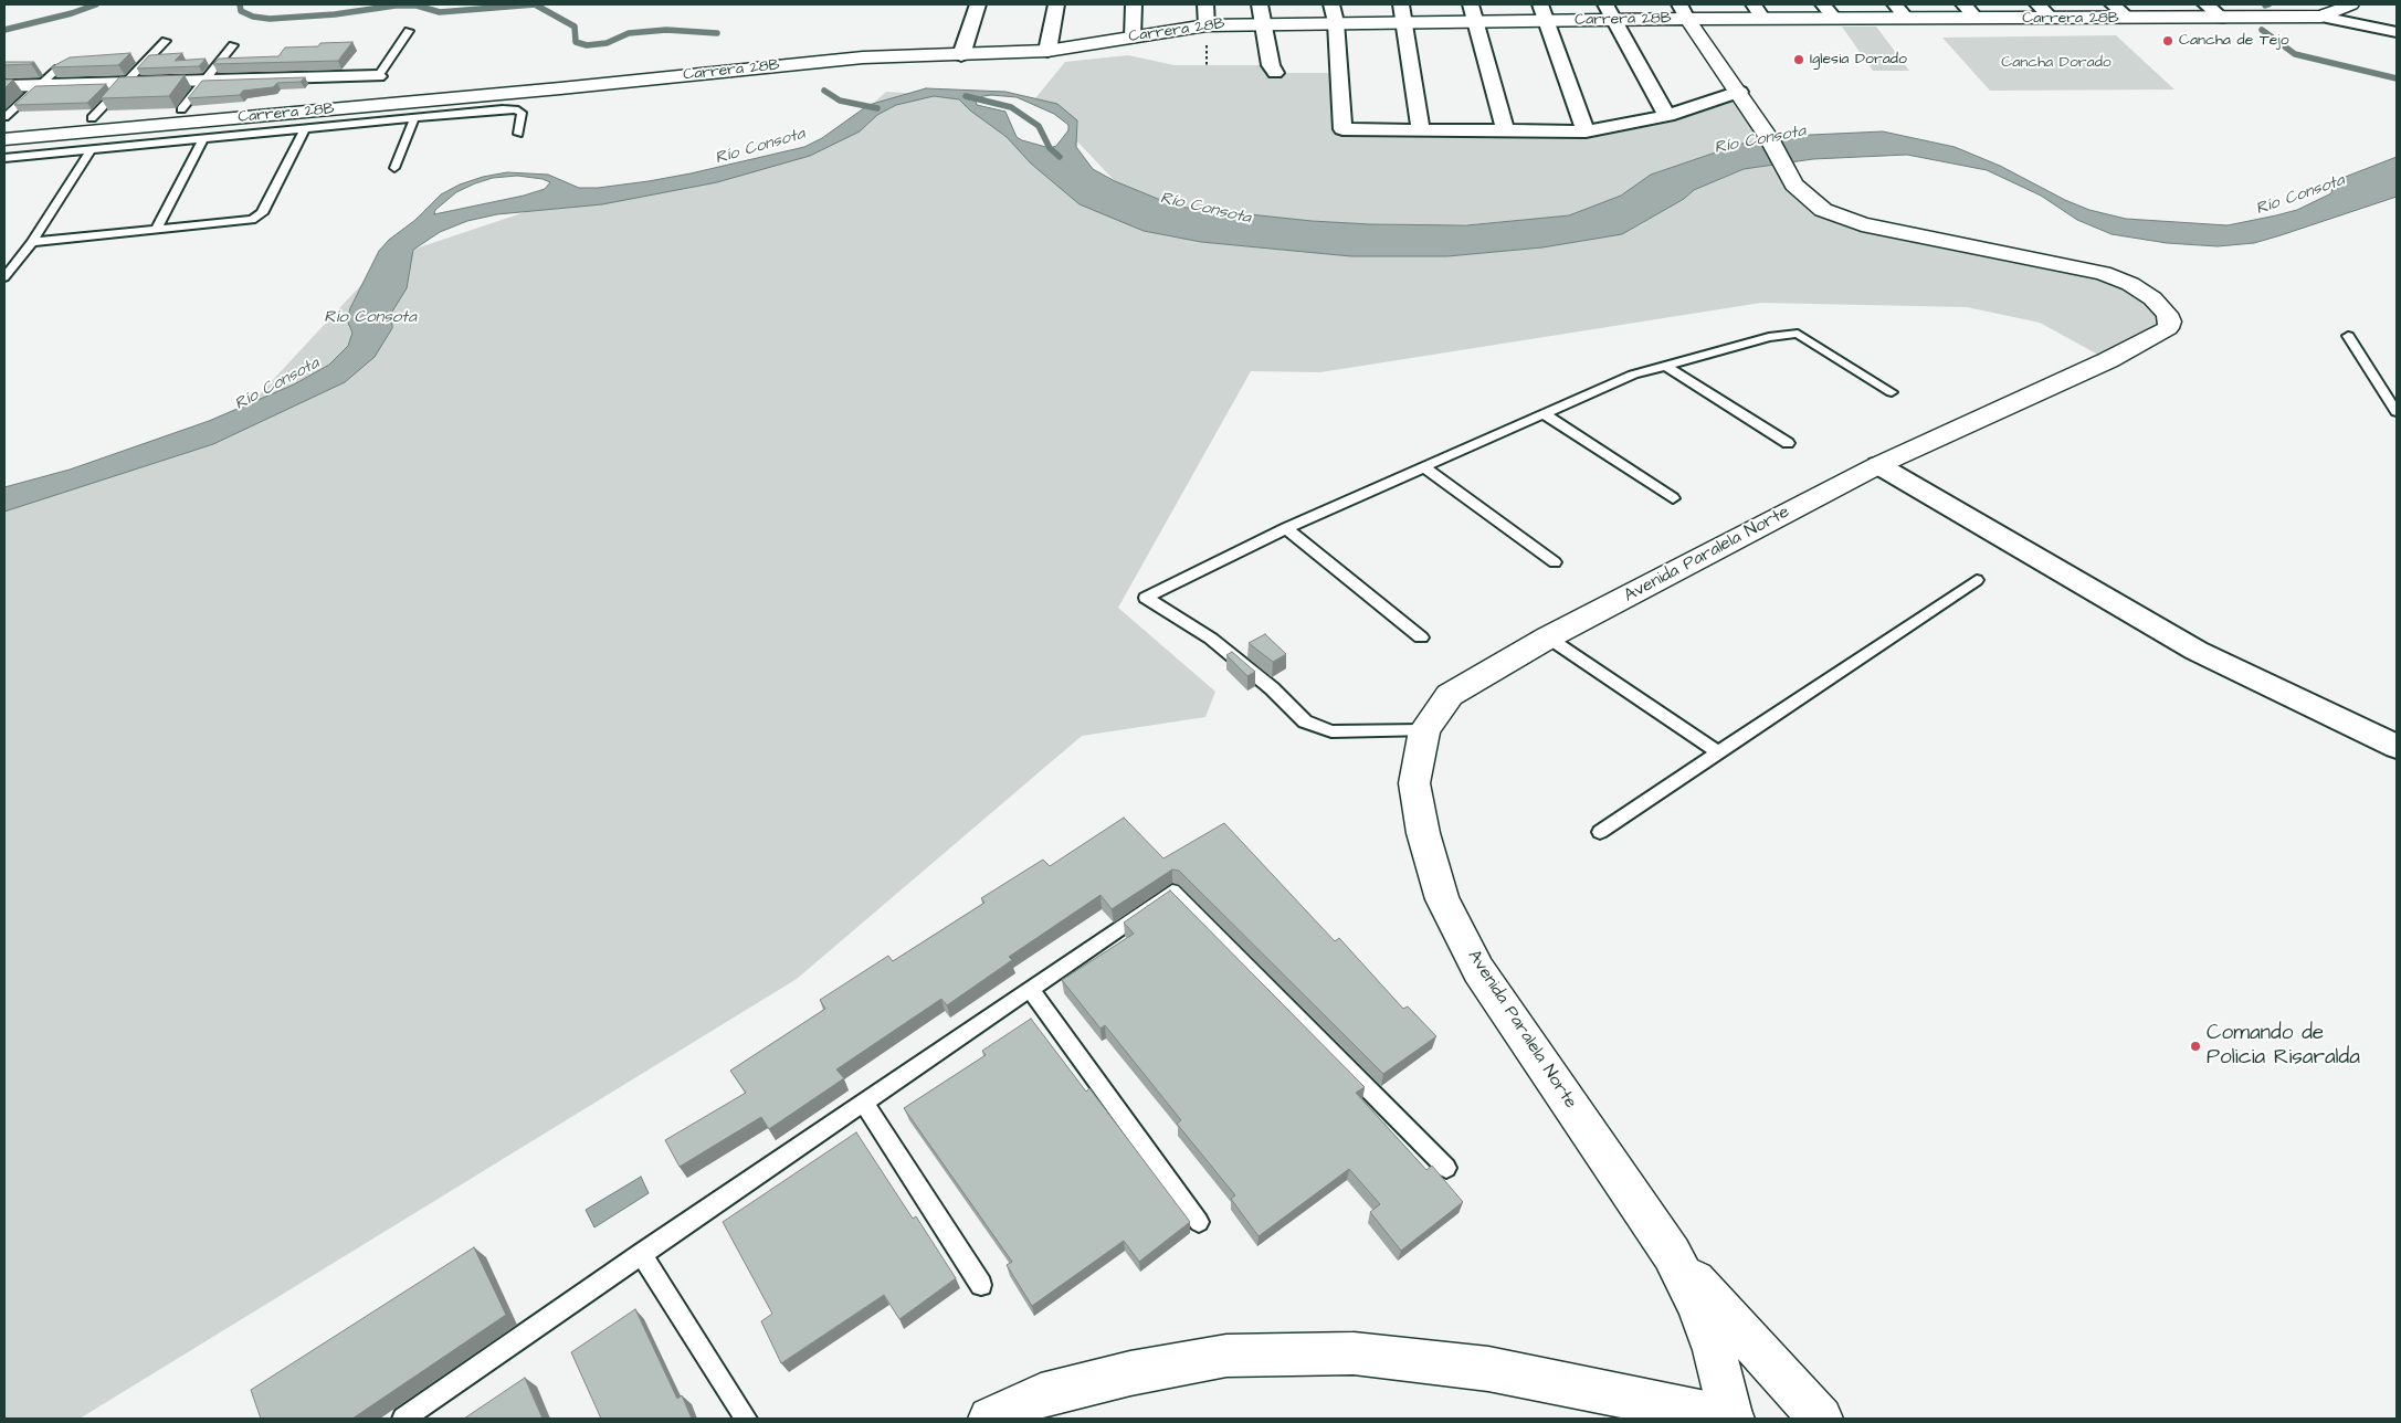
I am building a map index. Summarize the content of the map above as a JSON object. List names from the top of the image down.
{
  "streets": {
    "street": ["Carrera 28B", "Avenida Paralela Norte"]
  },
  "water": ["Río Consota", "Rio Consota"],
  "parks": ["Cancha Dorado"],
  "places": ["Cancha de Tejo", "Iglesia Dorado", "Comando de Policia Risaralda"]
}
